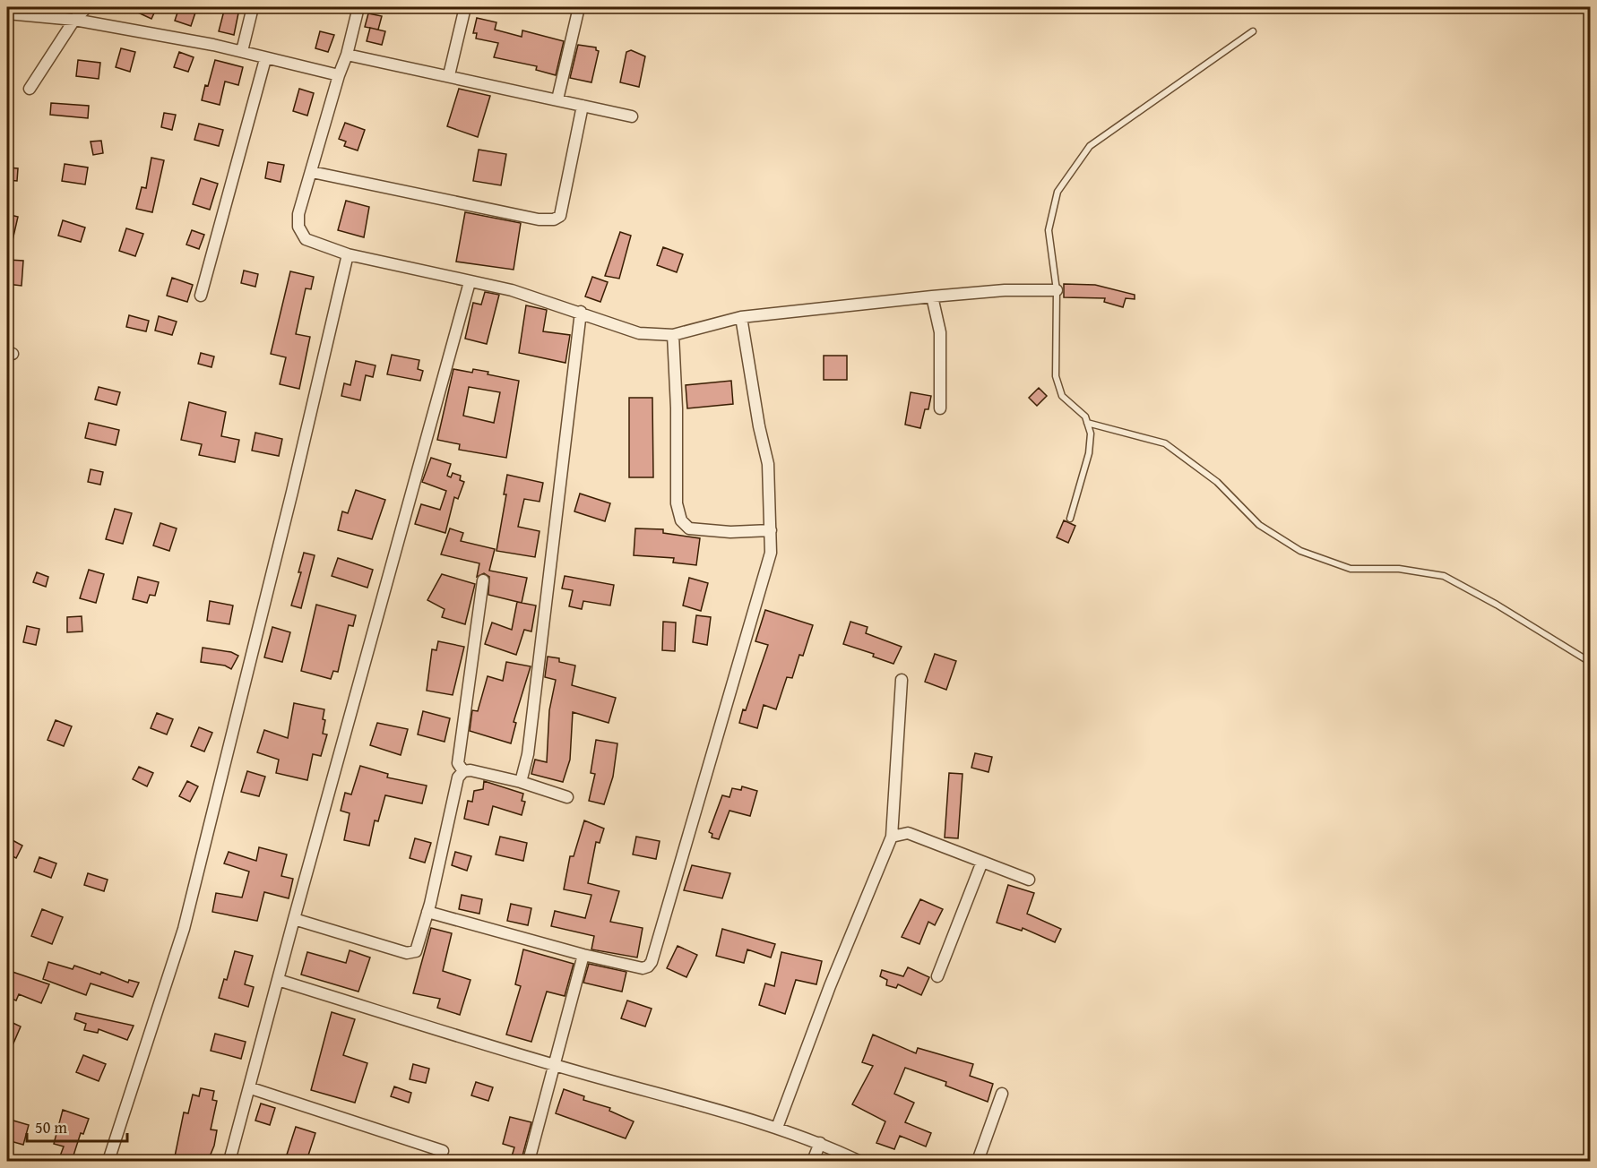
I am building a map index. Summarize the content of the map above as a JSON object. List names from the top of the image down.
{
  "scale_bar": "50 m"
}
